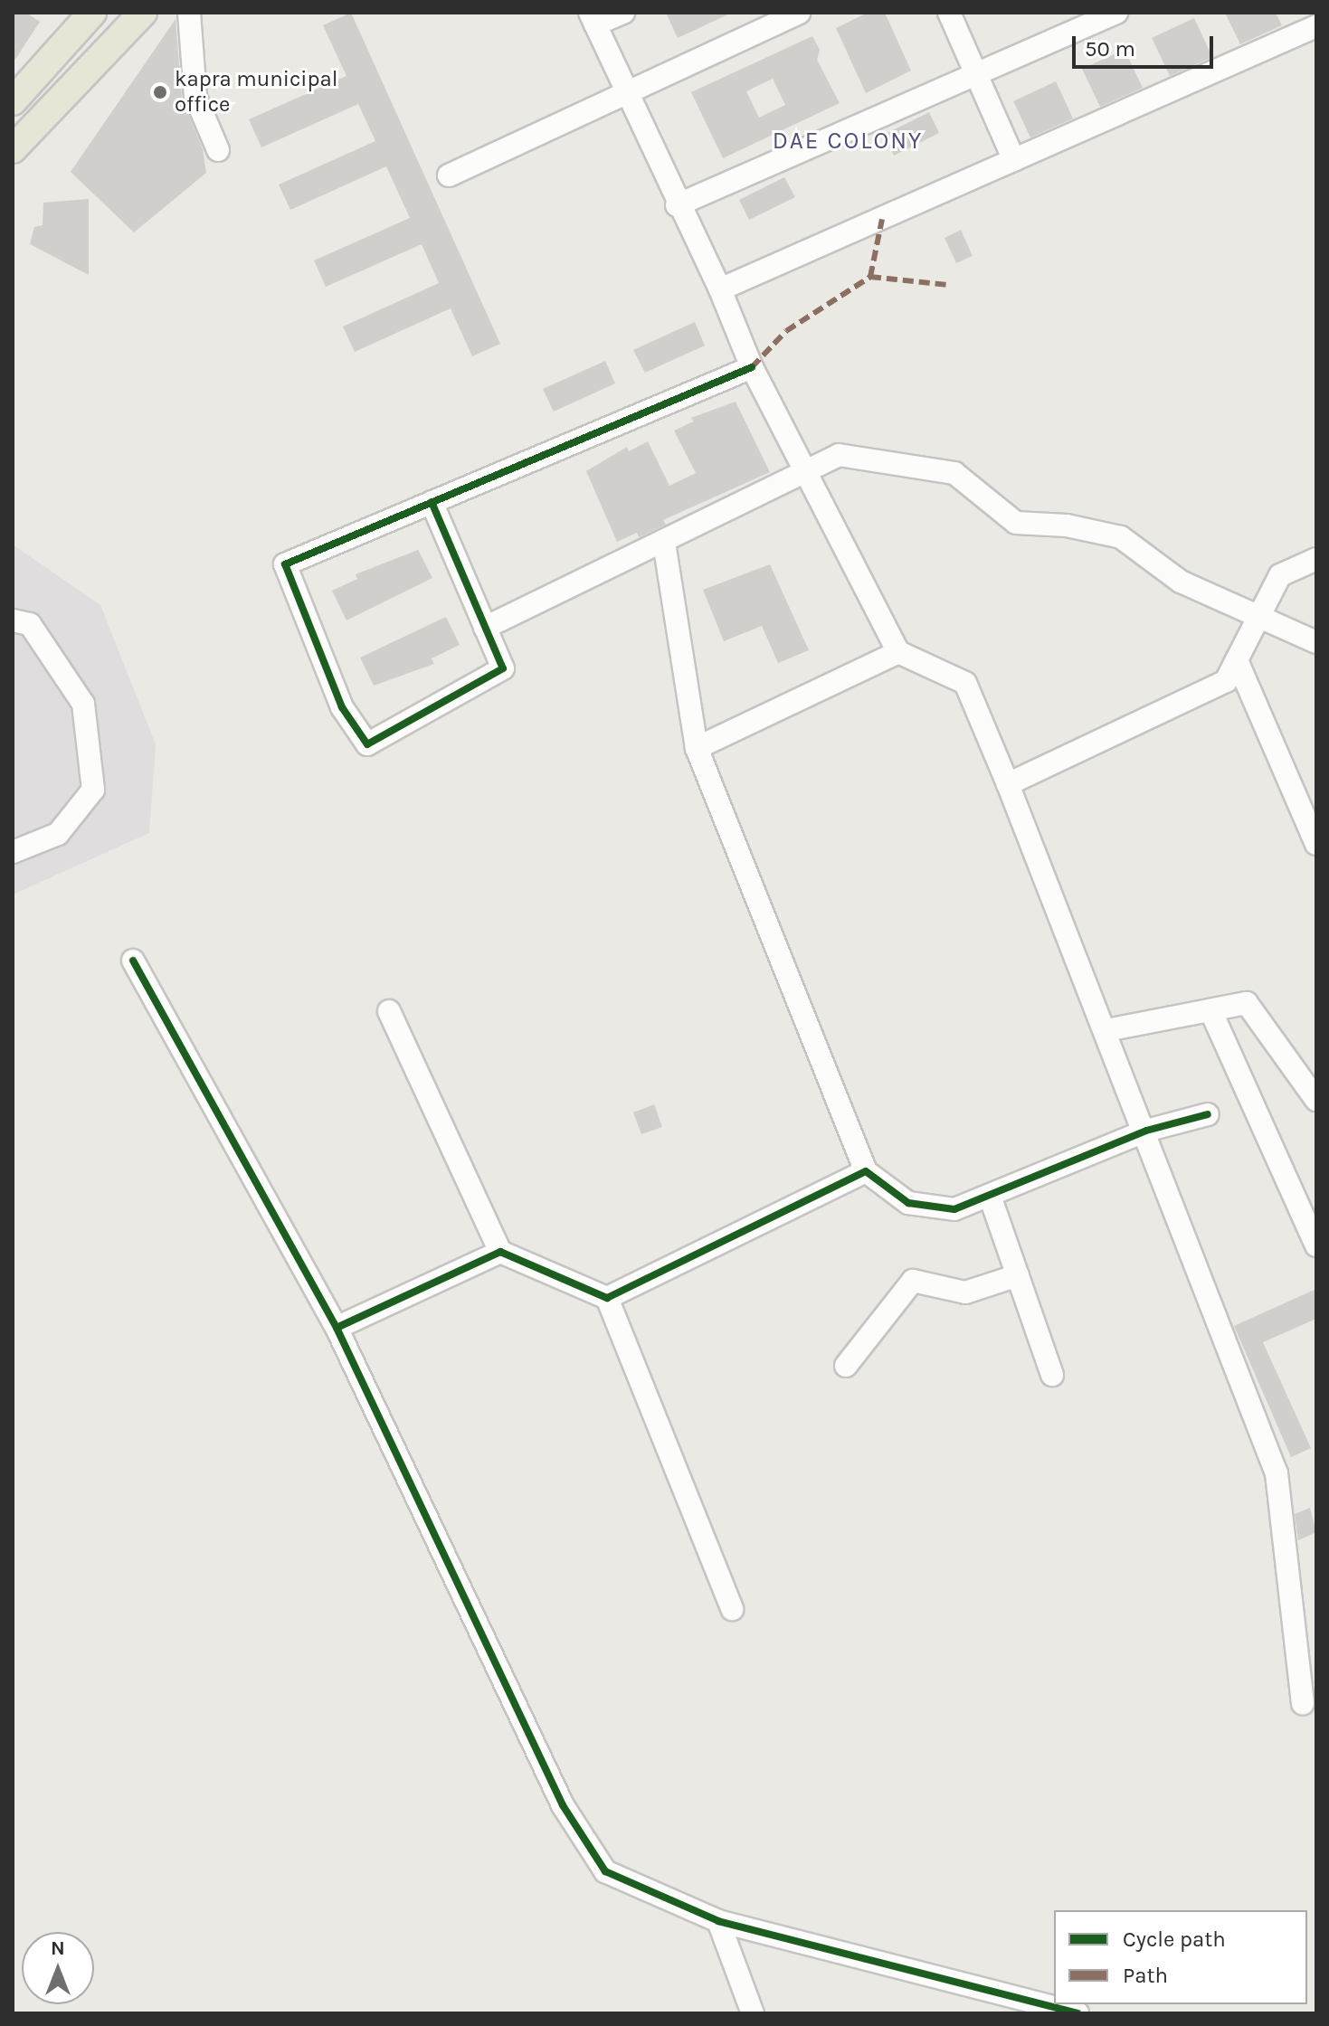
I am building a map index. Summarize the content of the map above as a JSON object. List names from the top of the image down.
{
  "districts": ["DAE COLONY"],
  "places": ["kapra municipal office"],
  "legend": ["Cycle path", "Path"],
  "scale_bar": "50 m",
  "north": "top"
}
